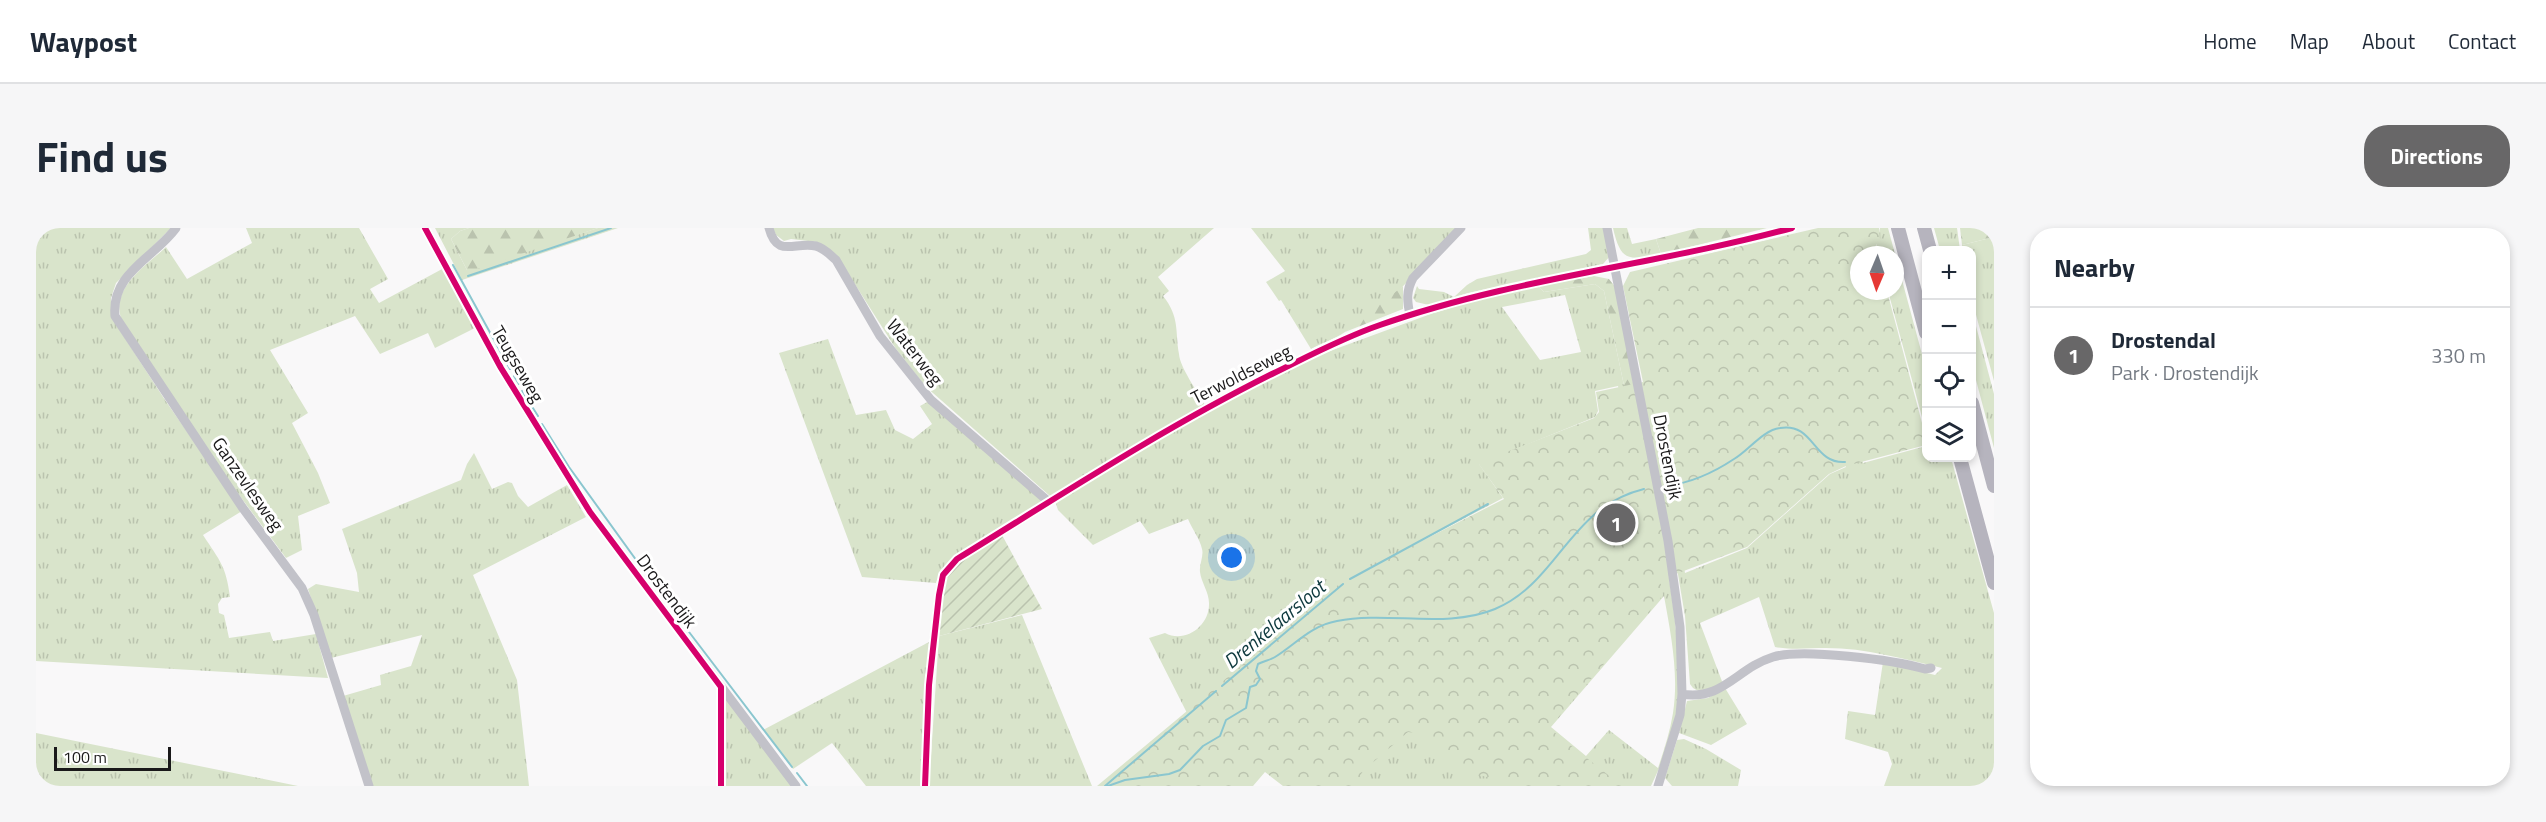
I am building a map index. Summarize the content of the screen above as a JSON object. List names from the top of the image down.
{
  "streets": {
    "street": [
      "Waterweg",
      "Teugseweg",
      "Terwoldseweg",
      "Drostendijk",
      "Ganzevlesweg"
    ]
  },
  "crossings": [
    ["Waterweg", "Terwoldseweg"],
    ["Teugseweg", "Drostendijk"],
    ["Terwoldseweg", "Drostendijk"]
  ],
  "water": ["Drenkelaarsloot"],
  "scale_bar": "100 m",
  "north": "bottom",
  "page": {
    "header": "Waypost",
    "nav": [
      "Home",
      "Map",
      "About",
      "Contact"
    ],
    "title": "Find us",
    "buttons": "Directions",
    "heading": "Nearby",
    "map_buttons": ["+", "−"],
    "list": [
      {
        "mark": "1",
        "name": "Drostendal",
        "note": "Park · Drostendijk",
        "value": "330 m"
      }
    ],
    "pins": "1",
    "scale": "100 m"
  }
}
